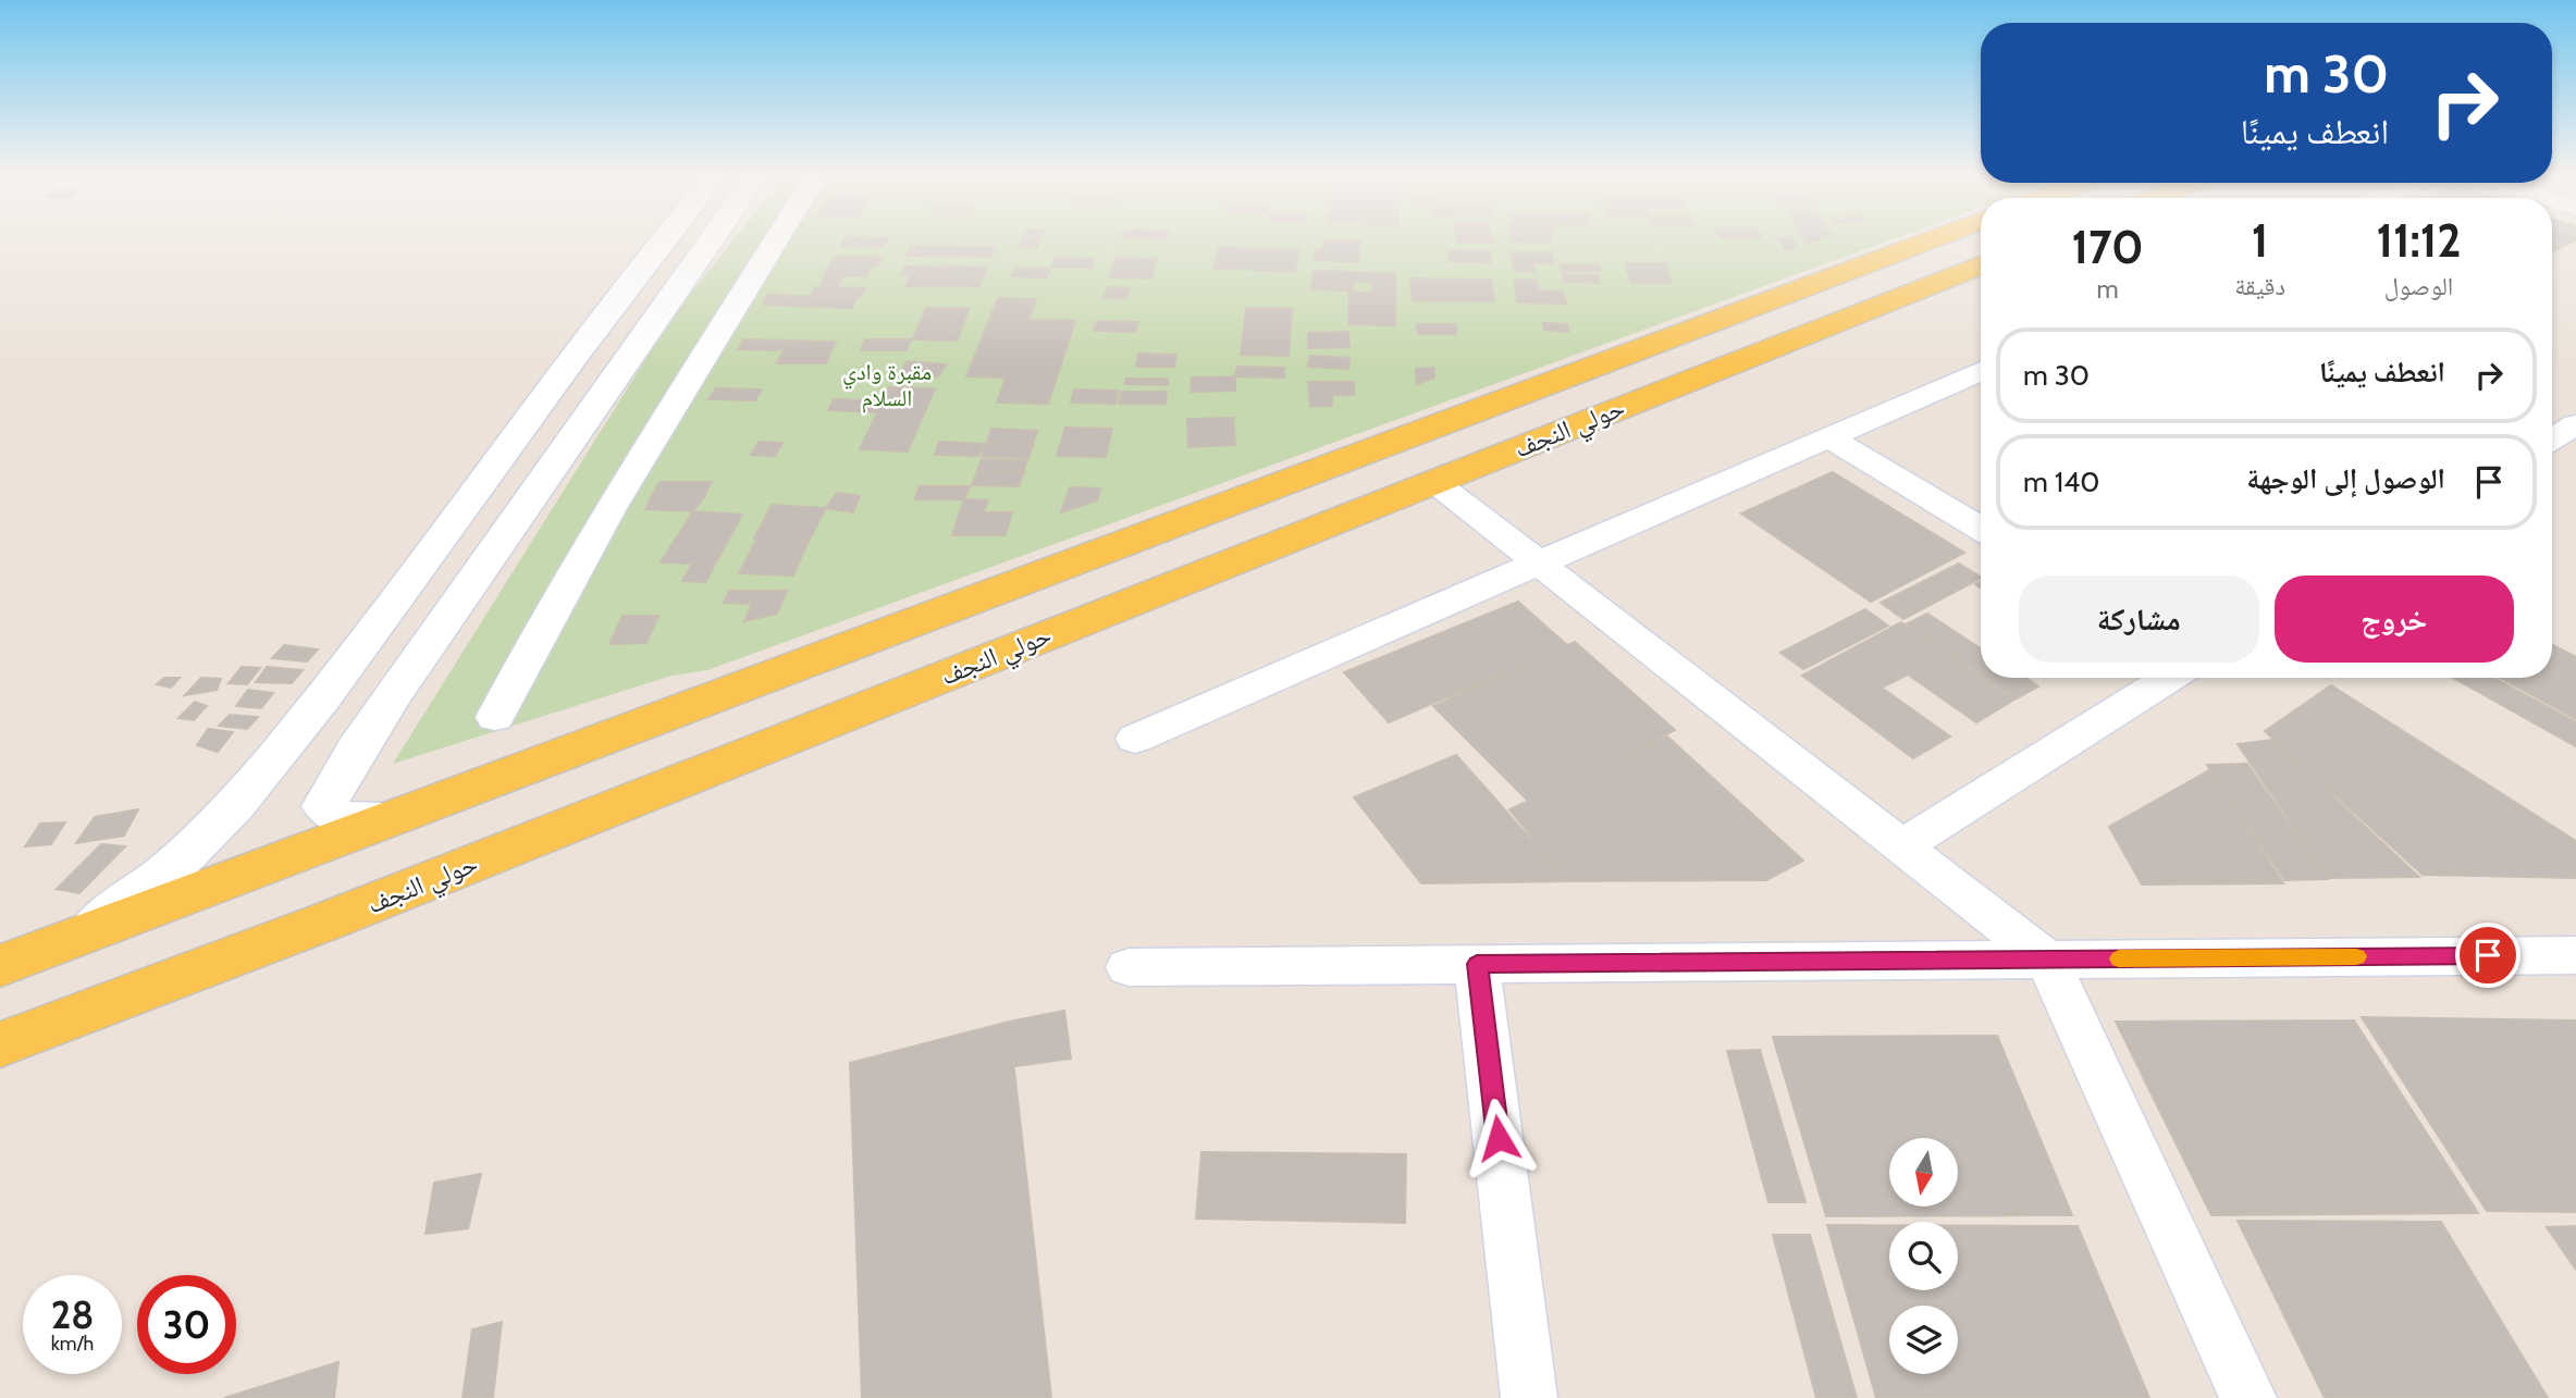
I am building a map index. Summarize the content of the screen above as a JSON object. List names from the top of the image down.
{
  "streets": {
    "main road": ["حولي النجف"]
  },
  "parks": ["مقبرة وادي السلام"],
  "north": "bottom",
  "page": {
    "turn": ["30 m", "انعطف يمينًا"],
    "eta": [
      "11:12",
      "الوصول",
      "1",
      "دقيقة",
      "170",
      "m"
    ],
    "list": [
      {
        "name": "انعطف يمينًا",
        "value": "30 m"
      },
      {
        "name": "الوصول إلى الوجهة",
        "value": "140 m"
      }
    ],
    "buttons": ["خروج", "مشاركة"],
    "speed": "28 km/h",
    "limit": "30"
  }
}
